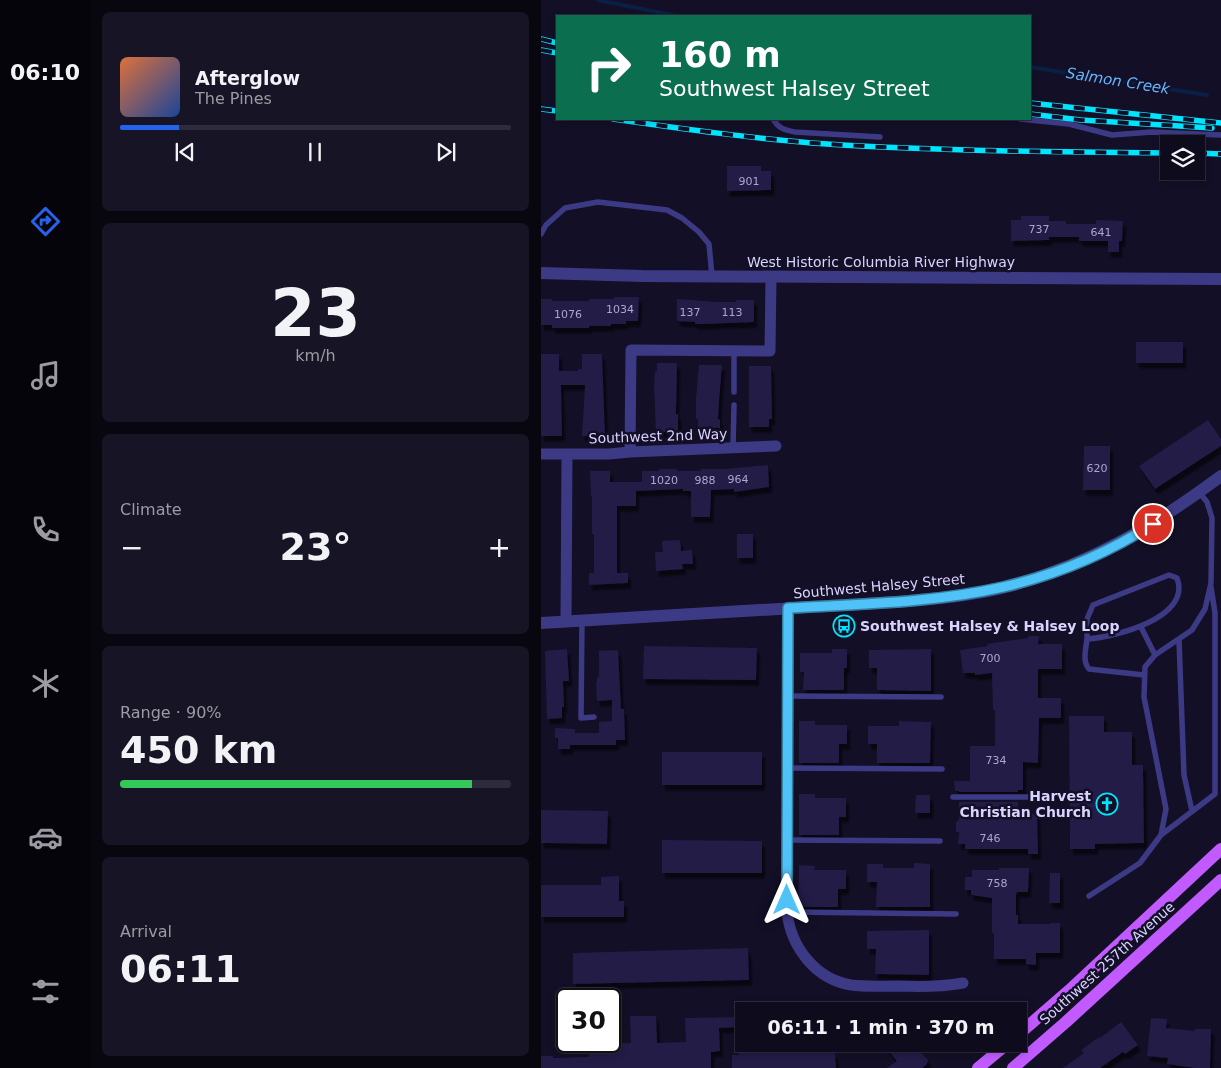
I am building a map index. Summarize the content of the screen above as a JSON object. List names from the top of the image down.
{
  "streets": {
    "main road": ["Southwest 257th Avenue"],
    "street": ["West Historic Columbia River Highway", "Southwest 2nd Way", "Southwest Halsey Street"]
  },
  "water": ["Salmon Creek"],
  "places": {
    "bus stop": ["Southwest Halsey & Halsey Loop"],
    "church": ["Harvest Christian Church"]
  },
  "house_numbers": [
    "901",
    "737",
    "641",
    "1034",
    "137",
    "113",
    "1076",
    "620",
    "964",
    "1020",
    "988",
    "700",
    "734",
    "746",
    "758"
  ],
  "page": {
    "tabs": "06:10",
    "turn": ["160 m", "Southwest Halsey Street"],
    "song": ["Afterglow", "The Pines"],
    "tile": [
      ["23", "km/h"],
      "Climate",
      ["Range · 90%", "450 km"],
      ["Arrival", "06:11"]
    ],
    "heat": ["−", "23°", "+"],
    "limit": "30",
    "trip": "06:11 · 1 min · 370 m"
  }
}
